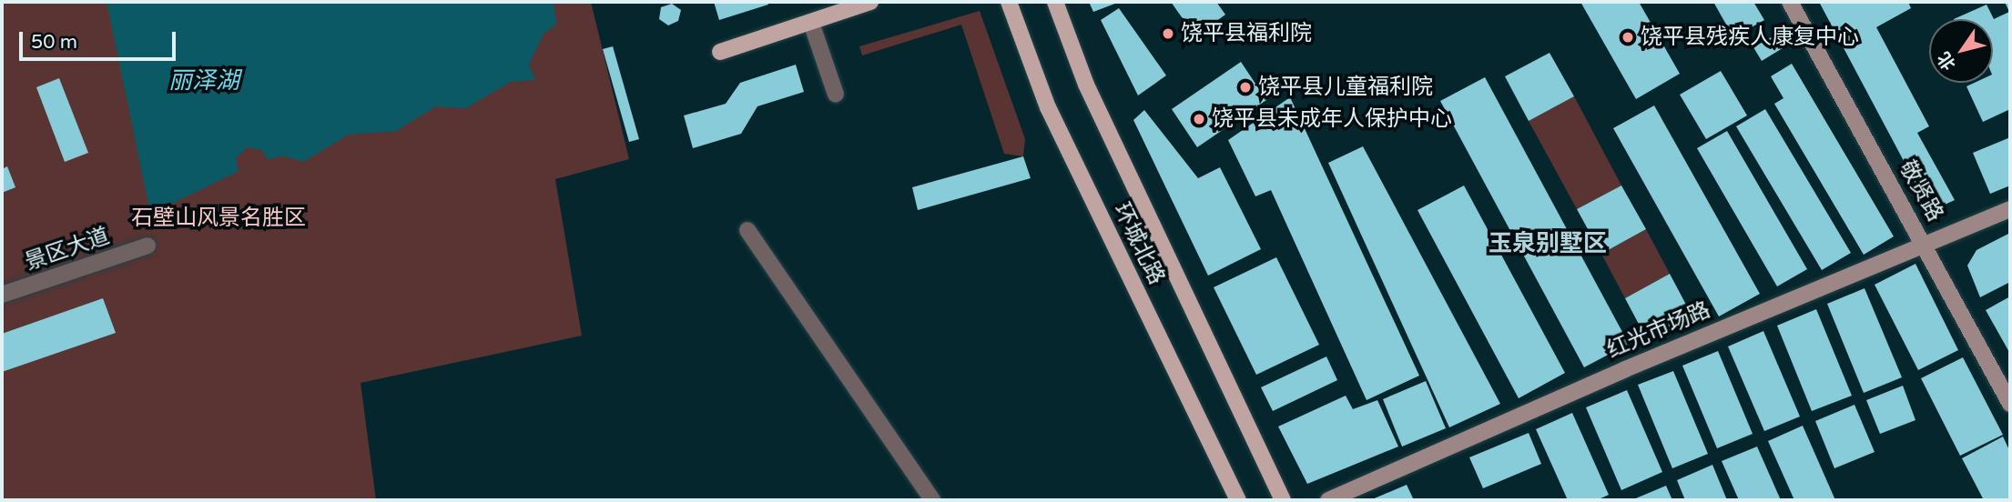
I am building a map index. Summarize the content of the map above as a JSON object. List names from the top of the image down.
{
  "streets": {
    "main road": ["环城北路"],
    "street": ["敬贤路", "景区大道", "红光市场路"]
  },
  "crossings": [
    ["敬贤路", "红光市场路"]
  ],
  "districts": ["玉泉别墅区"],
  "water": ["丽泽湖"],
  "parks": ["石壁山风景名胜区"],
  "places": [
    "饶平县福利院",
    "饶平县残疾人康复中心",
    "饶平县儿童福利院",
    "饶平县未成年人保护中心"
  ],
  "scale_bar": "50 m",
  "north": "bottom left"
}
